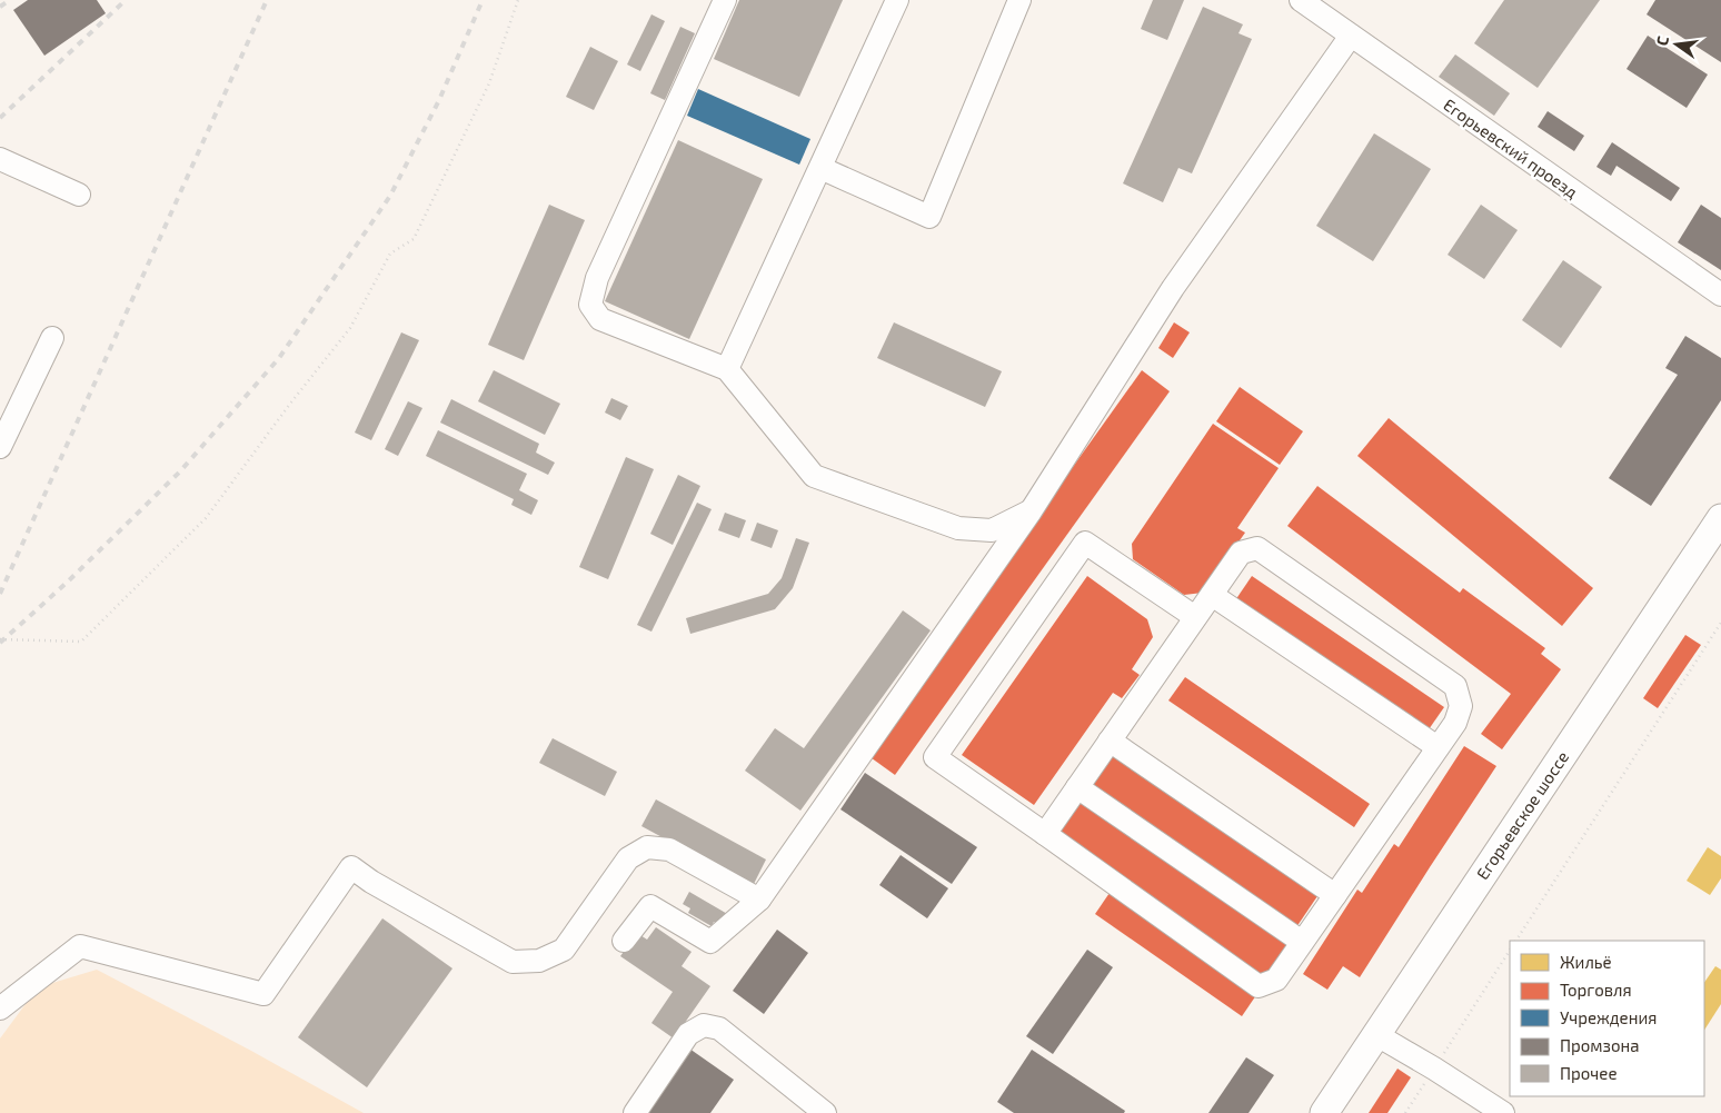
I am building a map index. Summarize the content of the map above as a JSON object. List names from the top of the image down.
{
  "streets": {
    "main road": ["Егорьевское шоссе"],
    "street": ["Егорьевский проезд"]
  },
  "legend": [
    "Жильё",
    "Торговля",
    "Учреждения",
    "Промзона",
    "Прочее"
  ],
  "north": "left"
}
